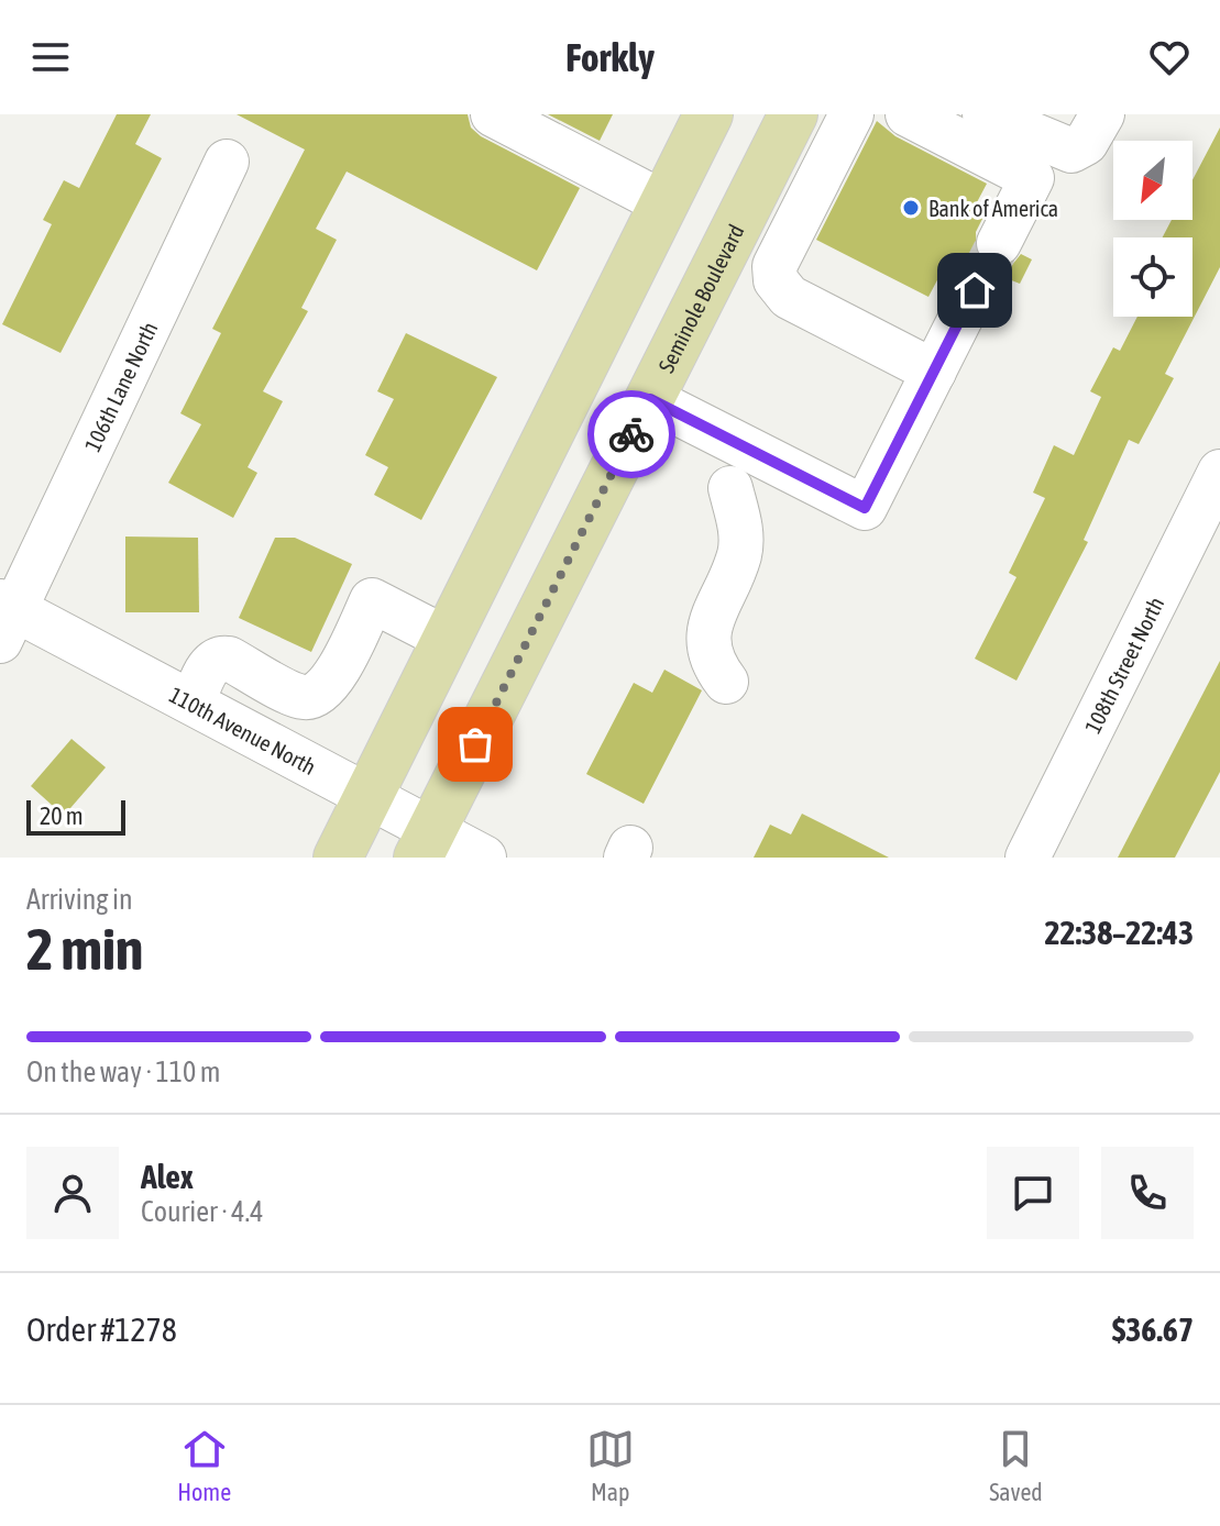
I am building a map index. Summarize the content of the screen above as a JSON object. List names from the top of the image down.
{
  "streets": {
    "main road": ["Seminole Boulevard"],
    "street": ["106th Lane North", "108th Street North", "110th Avenue North"]
  },
  "crossings": [
    ["Seminole Boulevard", "110th Avenue North"],
    ["106th Lane North", "110th Avenue North"]
  ],
  "places": ["Bank of America"],
  "scale_bar": "20 m",
  "north": "bottom left",
  "page": {
    "header": "Forkly",
    "scale": "20 m",
    "heading": ["2 min", "Arriving in", "22:38–22:43"],
    "panel": [
      "Alex",
      "Courier · 4.4",
      "Order #1278",
      "$36.67"
    ],
    "bar": "On the way · 110 m",
    "tabs": ["Home", "Map", "Saved"]
  }
}
